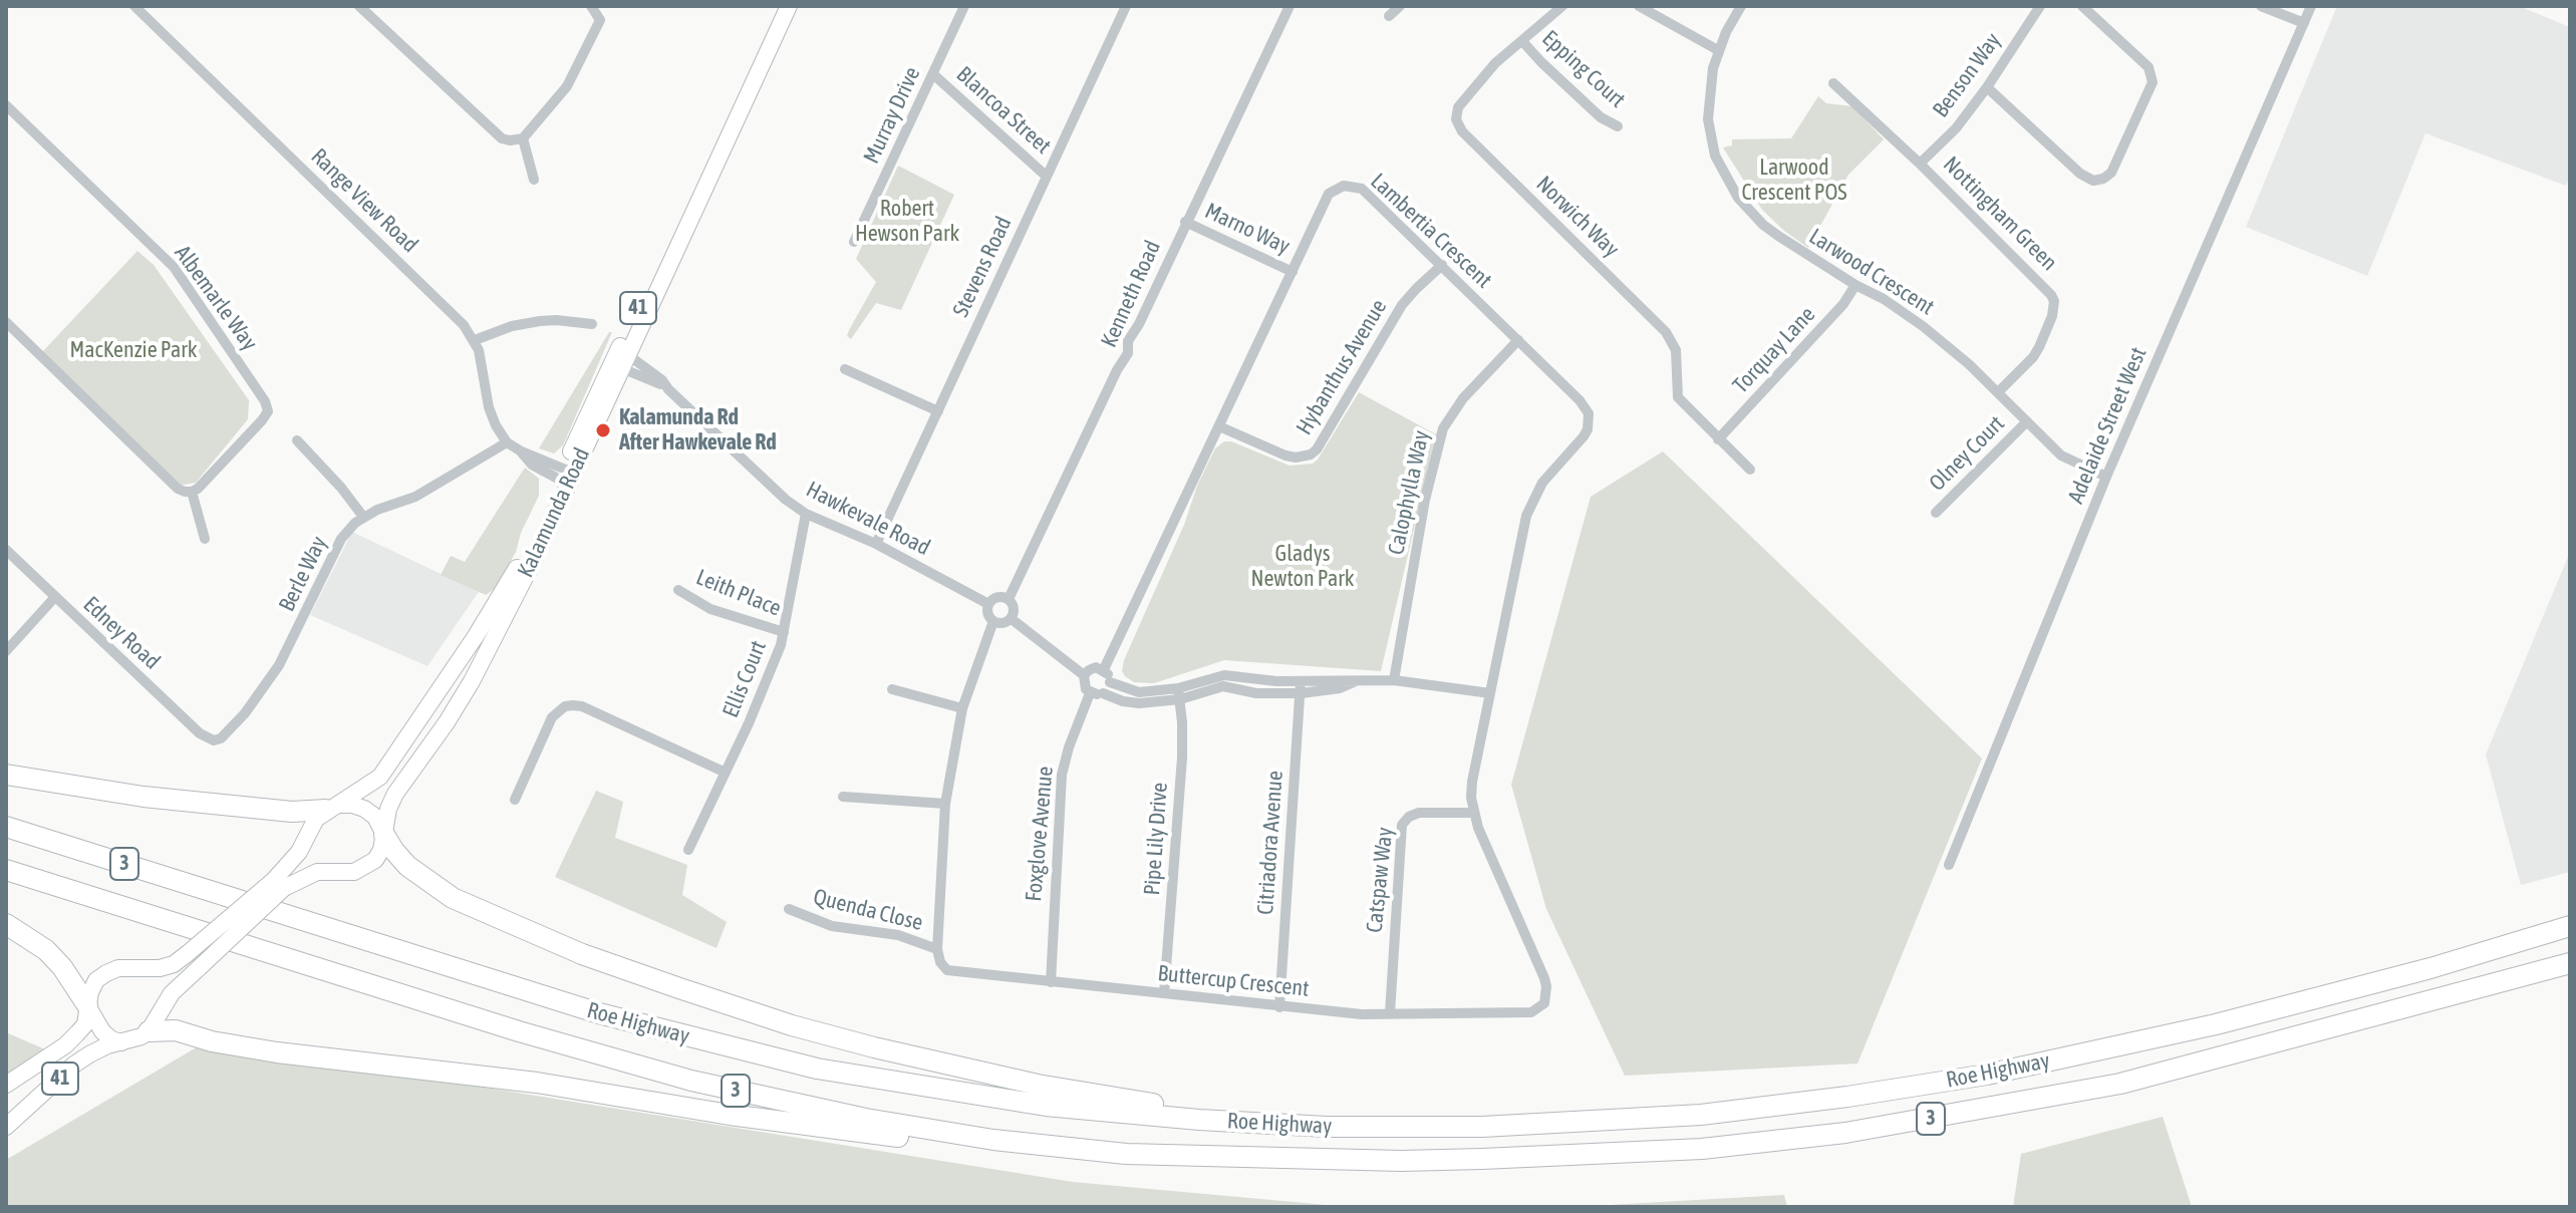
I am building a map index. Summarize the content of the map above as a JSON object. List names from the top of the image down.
{
  "streets": {
    "highway": ["3", "Roe Highway"],
    "main road": ["41", "Kalamunda Road"],
    "street": [
      "Epping Court",
      "Benson Way",
      "Blancoa Street",
      "Murray Drive",
      "Range View Road",
      "Nottingham Green",
      "Norwich Way",
      "Marno Way",
      "Lambertia Crescent",
      "Stevens Road",
      "Larwood Crescent",
      "Kenneth Road",
      "Albemarle Way",
      "Torquay Lane",
      "Hybanthus Avenue",
      "Adelaide Street West",
      "Olney Court",
      "Calophylla Way",
      "Hawkevale Road",
      "Berle Way",
      "Leith Place",
      "Edney Road",
      "Ellis Court",
      "Foxglove Avenue",
      "Pipe Lily Drive",
      "Citriadora Avenue",
      "Catspaw Way",
      "Quenda Close",
      "Buttercup Crescent"
    ]
  },
  "crossings": [
    ["Epping Court", "Norwich Way"],
    ["Benson Way", "Nottingham Green"],
    ["Blancoa Street", "Murray Drive"],
    ["Blancoa Street", "Stevens Road"],
    ["Range View Road", "Berle Way"],
    ["Nottingham Green", "Larwood Crescent"],
    ["Norwich Way", "Torquay Lane"],
    ["Marno Way", "Lambertia Crescent"],
    ["Marno Way", "Kenneth Road"],
    ["Lambertia Crescent", "Hybanthus Avenue"],
    ["Lambertia Crescent", "Calophylla Way"],
    ["Lambertia Crescent", "Foxglove Avenue"],
    ["Lambertia Crescent", "Buttercup Crescent"],
    ["Stevens Road", "Hawkevale Road"],
    ["Larwood Crescent", "Torquay Lane"],
    ["Larwood Crescent", "Adelaide Street West"],
    ["Larwood Crescent", "Olney Court"],
    ["Kenneth Road", "Hawkevale Road"],
    ["41", "Kalamunda Road"],
    ["Kalamunda Road", "Hawkevale Road"],
    ["Hawkevale Road", "Ellis Court"],
    ["Berle Way", "Edney Road"],
    ["Leith Place", "Ellis Court"],
    ["Foxglove Avenue", "Buttercup Crescent"],
    ["Pipe Lily Drive", "Buttercup Crescent"],
    ["Citriadora Avenue", "Buttercup Crescent"],
    ["Catspaw Way", "Buttercup Crescent"],
    ["Quenda Close", "Buttercup Crescent"]
  ],
  "parks": [
    "Larwood Crescent POS",
    "Robert Hewson Park",
    "MacKenzie Park",
    "Gladys Newton Park"
  ],
  "places": ["Kalamunda Rd After Hawkevale Rd"]
}
